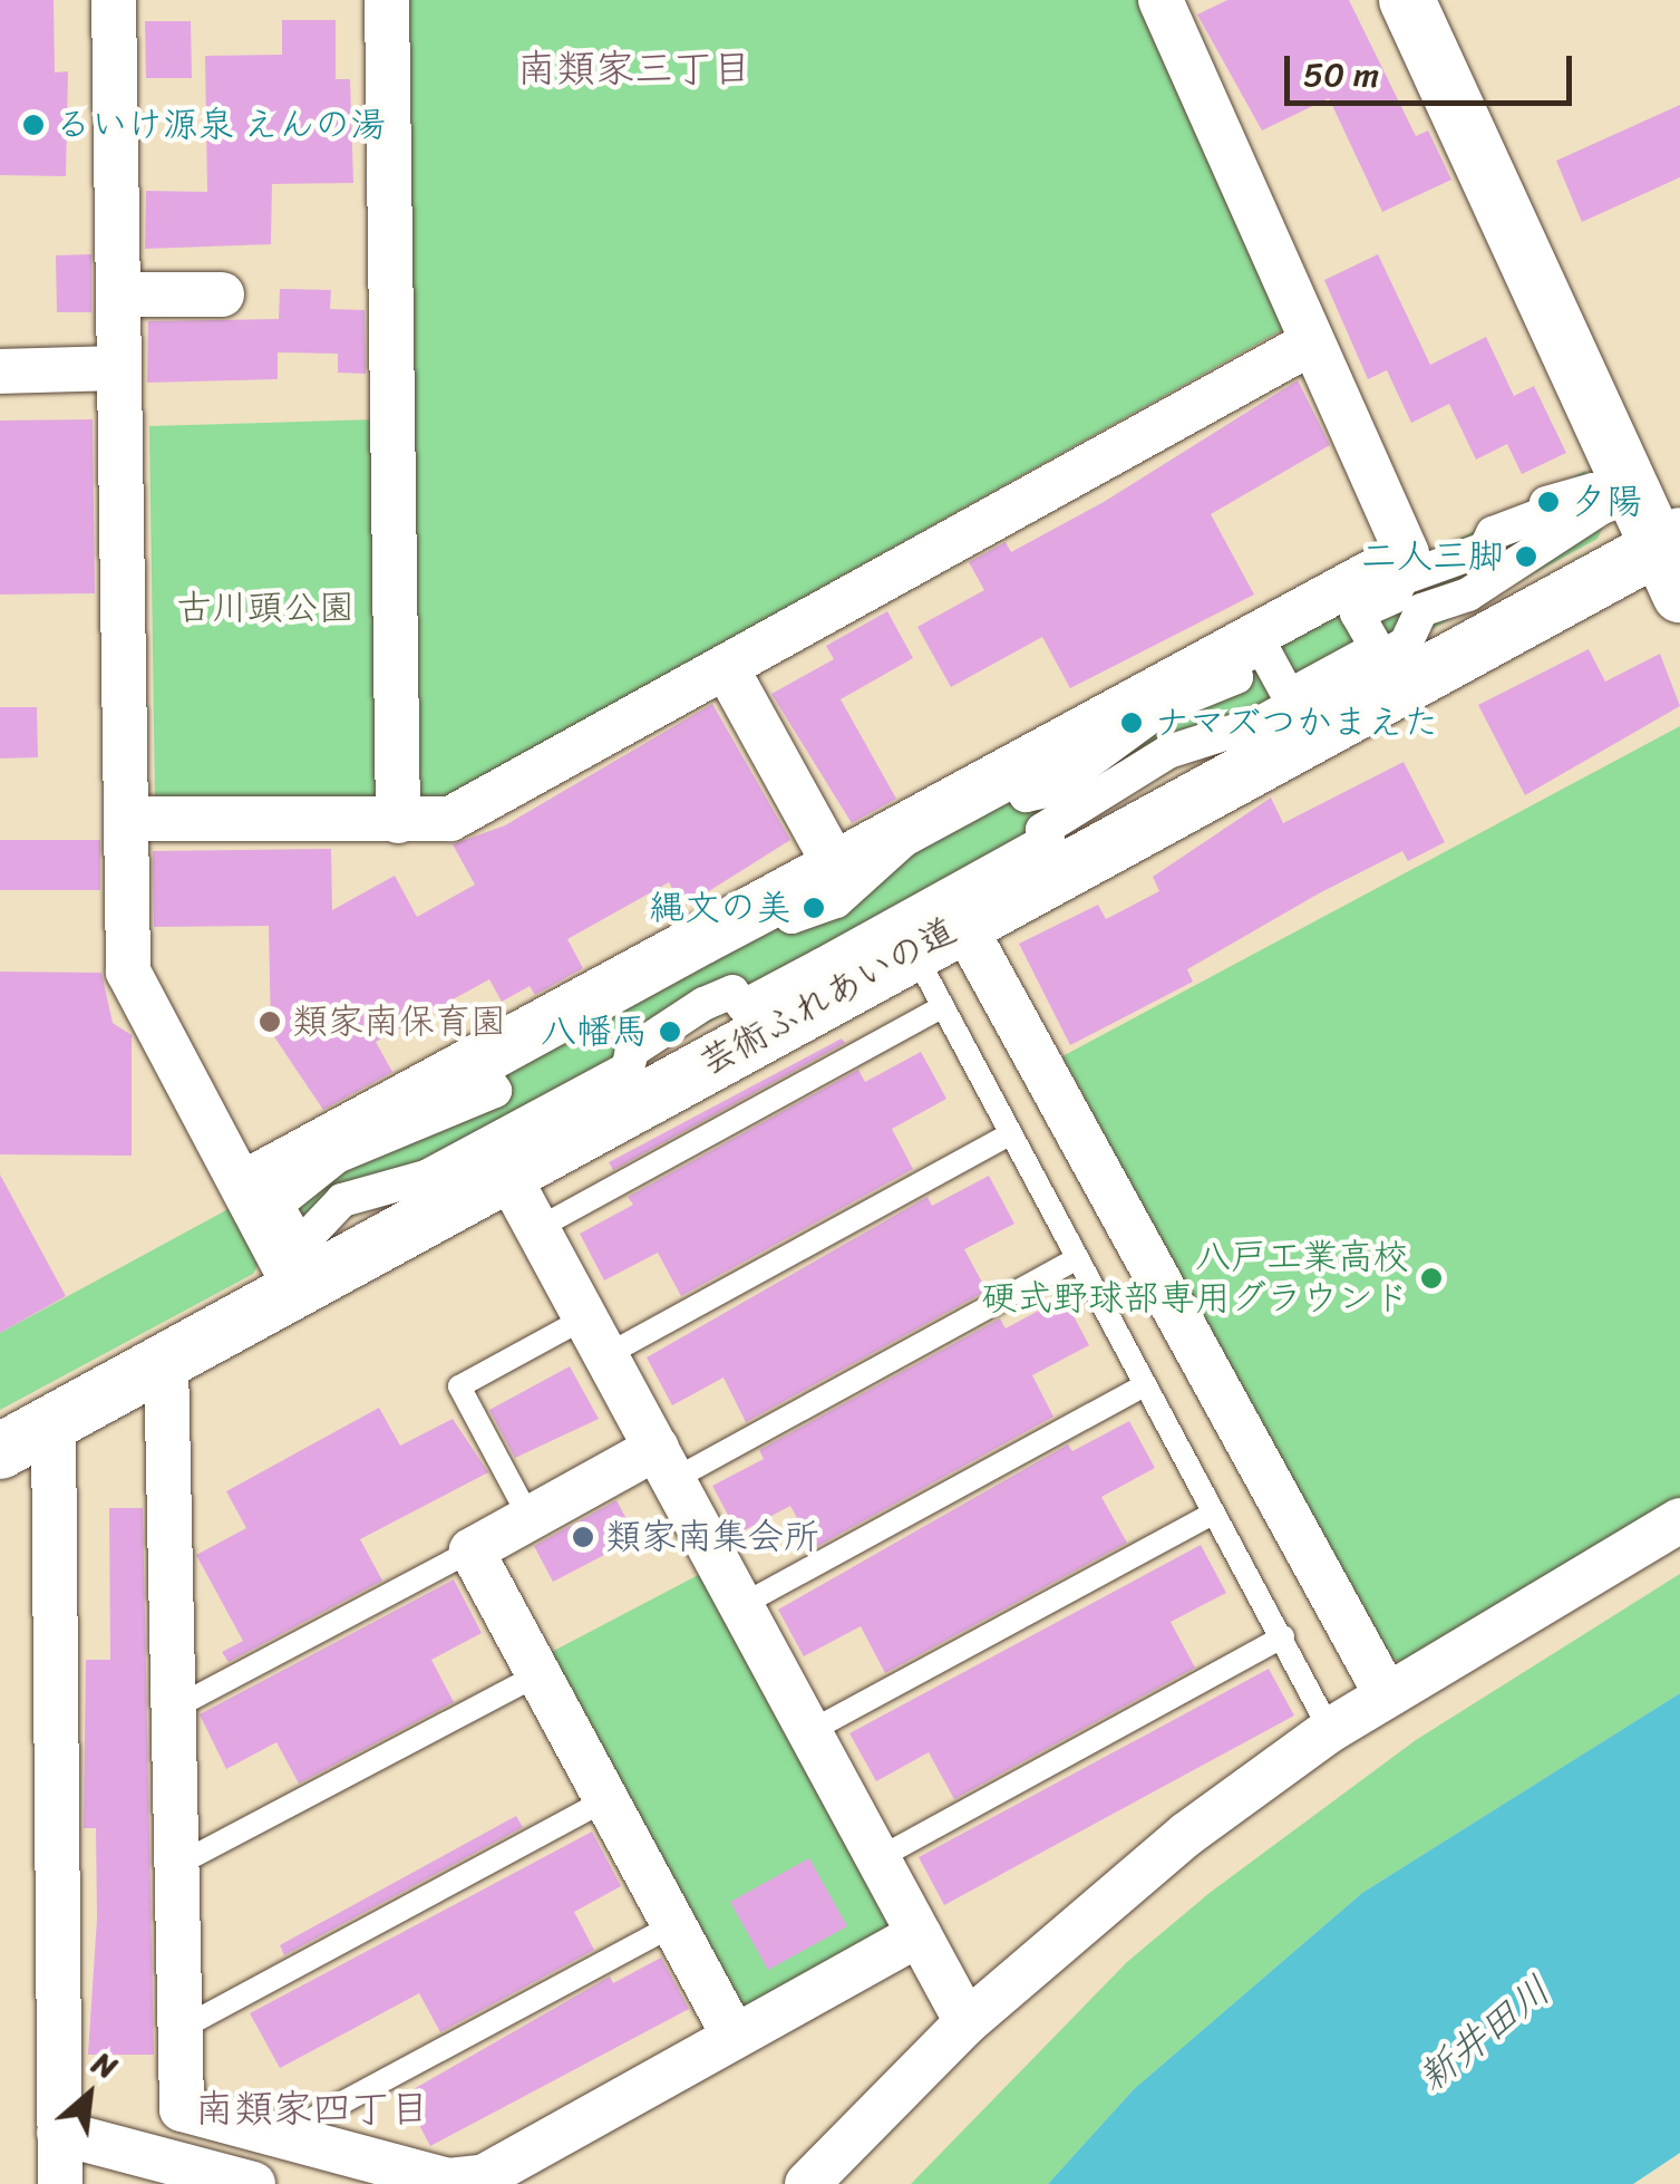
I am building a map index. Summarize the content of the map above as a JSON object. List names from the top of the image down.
{
  "streets": {
    "street": ["芸術ふれあいの道"]
  },
  "districts": ["南類家三丁目", "南類家四丁目"],
  "water": ["新井田川"],
  "parks": ["古川頭公園"],
  "places": [
    "るいけ源泉 えんの湯",
    "夕陽",
    "二人三脚",
    "ナマズつかまえた",
    "縄文の美",
    "類家南保育園",
    "八幡馬",
    "八戸工業高校 硬式野球部専用グラウンド",
    "類家南集会所"
  ],
  "scale_bar": "50 m",
  "north": "top right"
}
